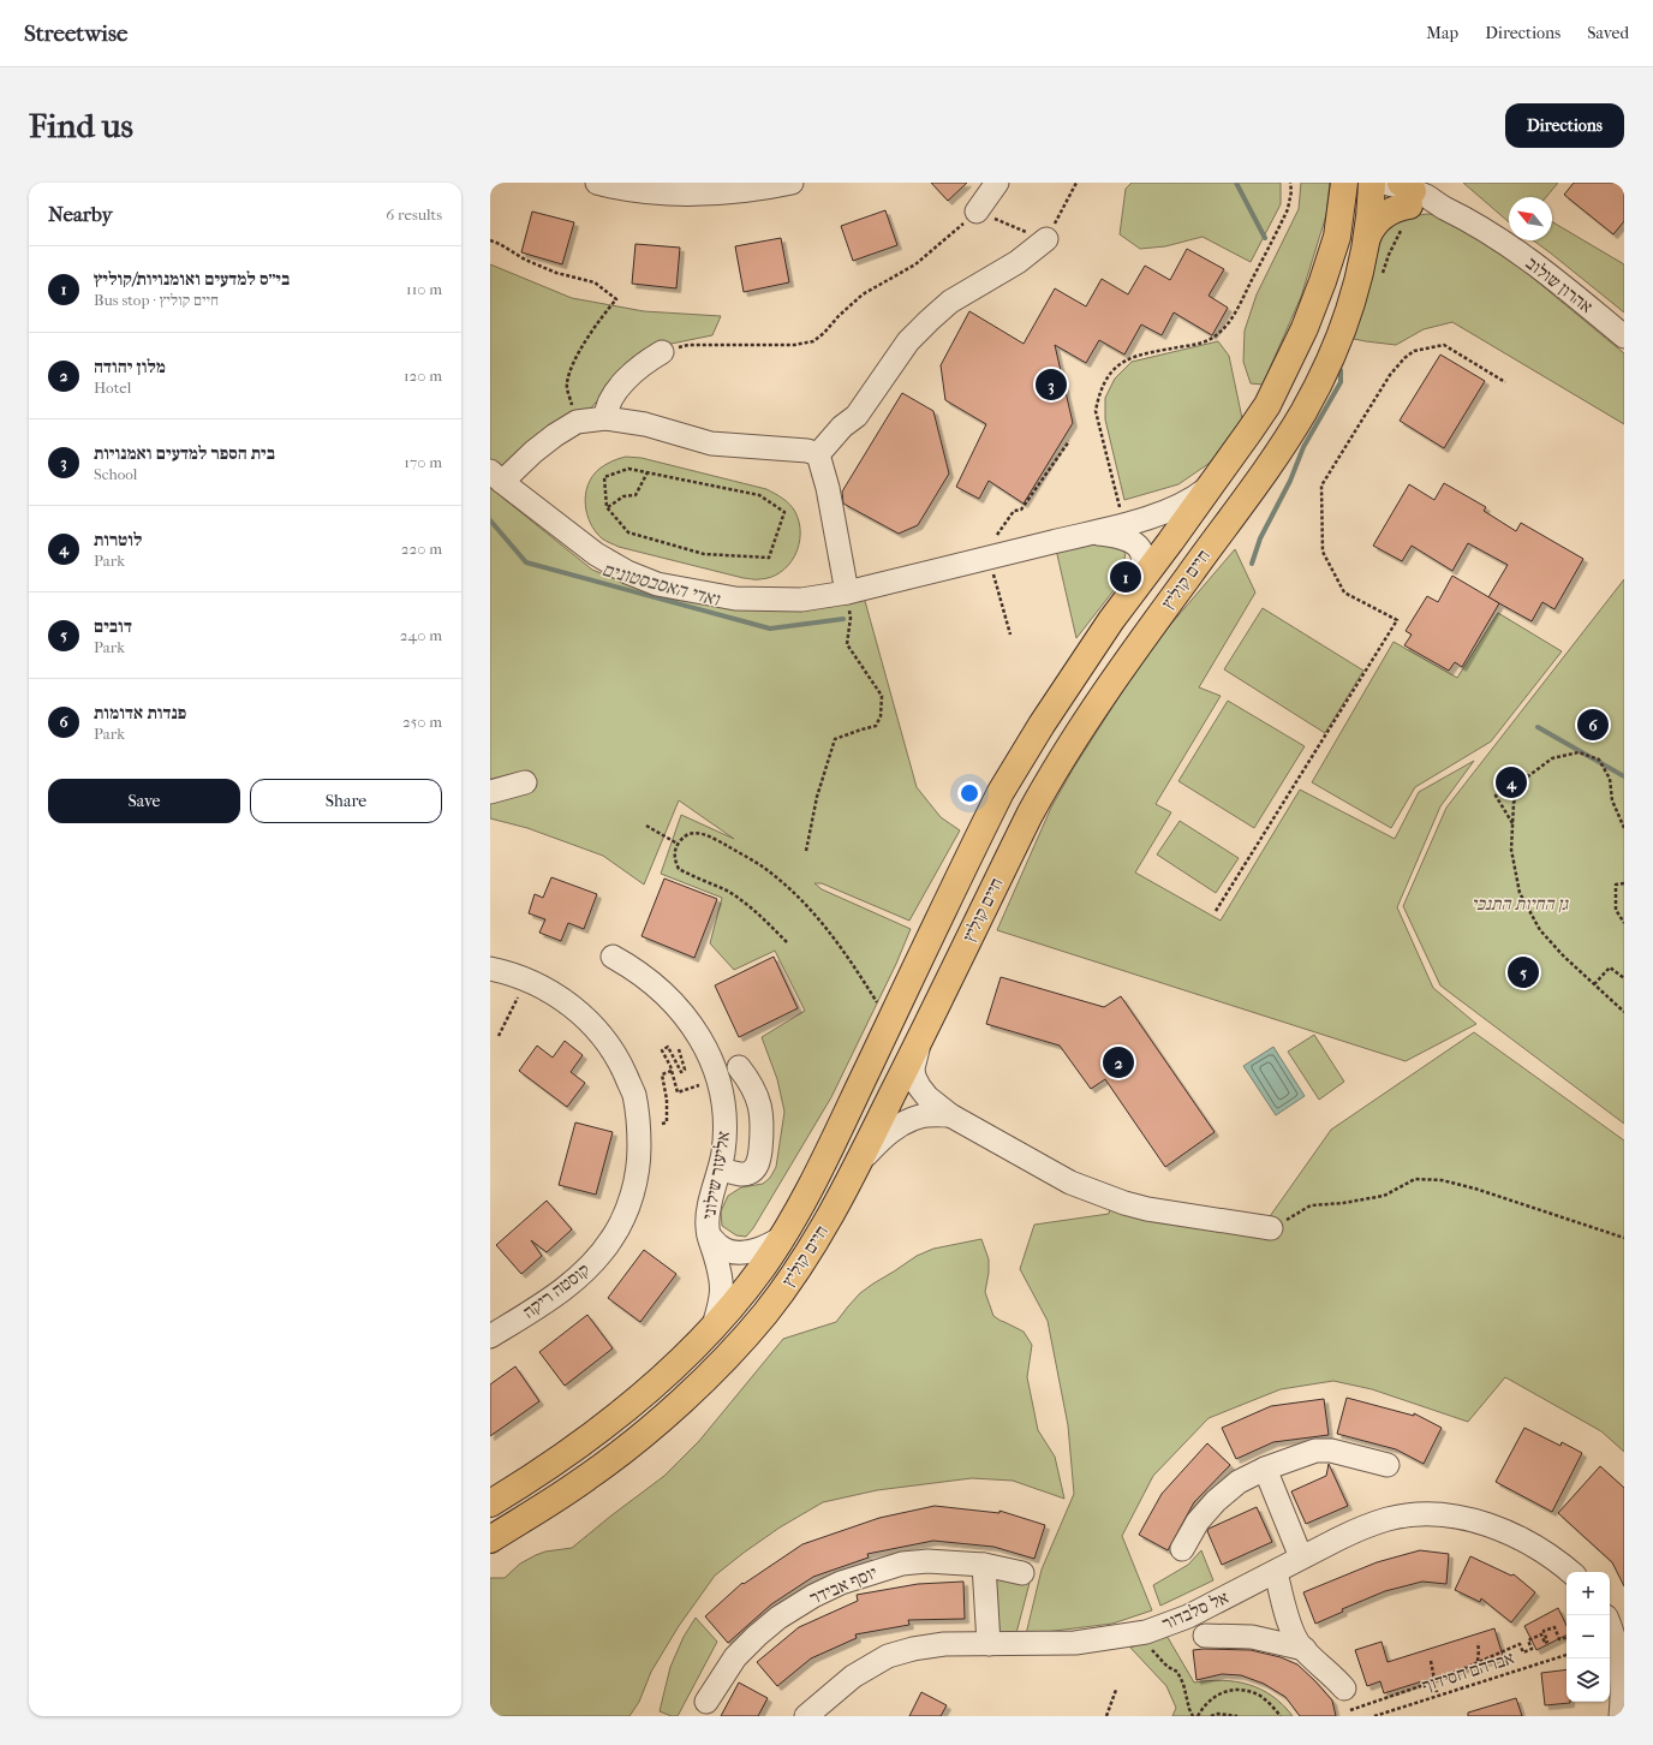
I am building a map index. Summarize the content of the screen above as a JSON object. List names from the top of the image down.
{
  "streets": {
    "main road": ["חיים קוליץ"],
    "street": [
      "אהרון שולוב",
      "אליעזר שילוני",
      "קוסטה ריקה",
      "יוסף אבידר",
      "אל סלבדור"
    ],
    "path": ["אברהם חסידוף"]
  },
  "crossings": [
    ["אהרון שולוב", "חיים קוליץ"],
    ["חיים קוליץ", "אליעזר שילוני"]
  ],
  "water": ["ואדי האסבסטונים"],
  "parks": ["גן החיות התנכי"],
  "north": "top left",
  "page": {
    "header": "Streetwise",
    "nav": ["Map", "Directions", "Saved"],
    "buttons": [
      "Directions",
      ["Save", "Share"]
    ],
    "title": "Find us",
    "heading": ["Nearby", "6 results"],
    "list": [
      {
        "mark": "1",
        "name": "בי״ס למדעים ואומנויות/קוליץ",
        "note": "Bus stop · חיים קוליץ",
        "value": "110 m"
      },
      {
        "mark": "2",
        "name": "מלון יהודה",
        "note": "Hotel",
        "value": "120 m"
      },
      {
        "mark": "3",
        "name": "בית הספר למדעים ואמנויות",
        "note": "School",
        "value": "170 m"
      },
      {
        "mark": "4",
        "name": "לוטרות",
        "note": "Park",
        "value": "220 m"
      },
      {
        "mark": "5",
        "name": "דובים",
        "note": "Park",
        "value": "240 m"
      },
      {
        "mark": "6",
        "name": "פנדות אדומות",
        "note": "Park",
        "value": "250 m"
      }
    ],
    "pins": [
      "3",
      "1",
      "6",
      "4",
      "5",
      "2"
    ],
    "map_buttons": ["+", "−"]
  }
}
